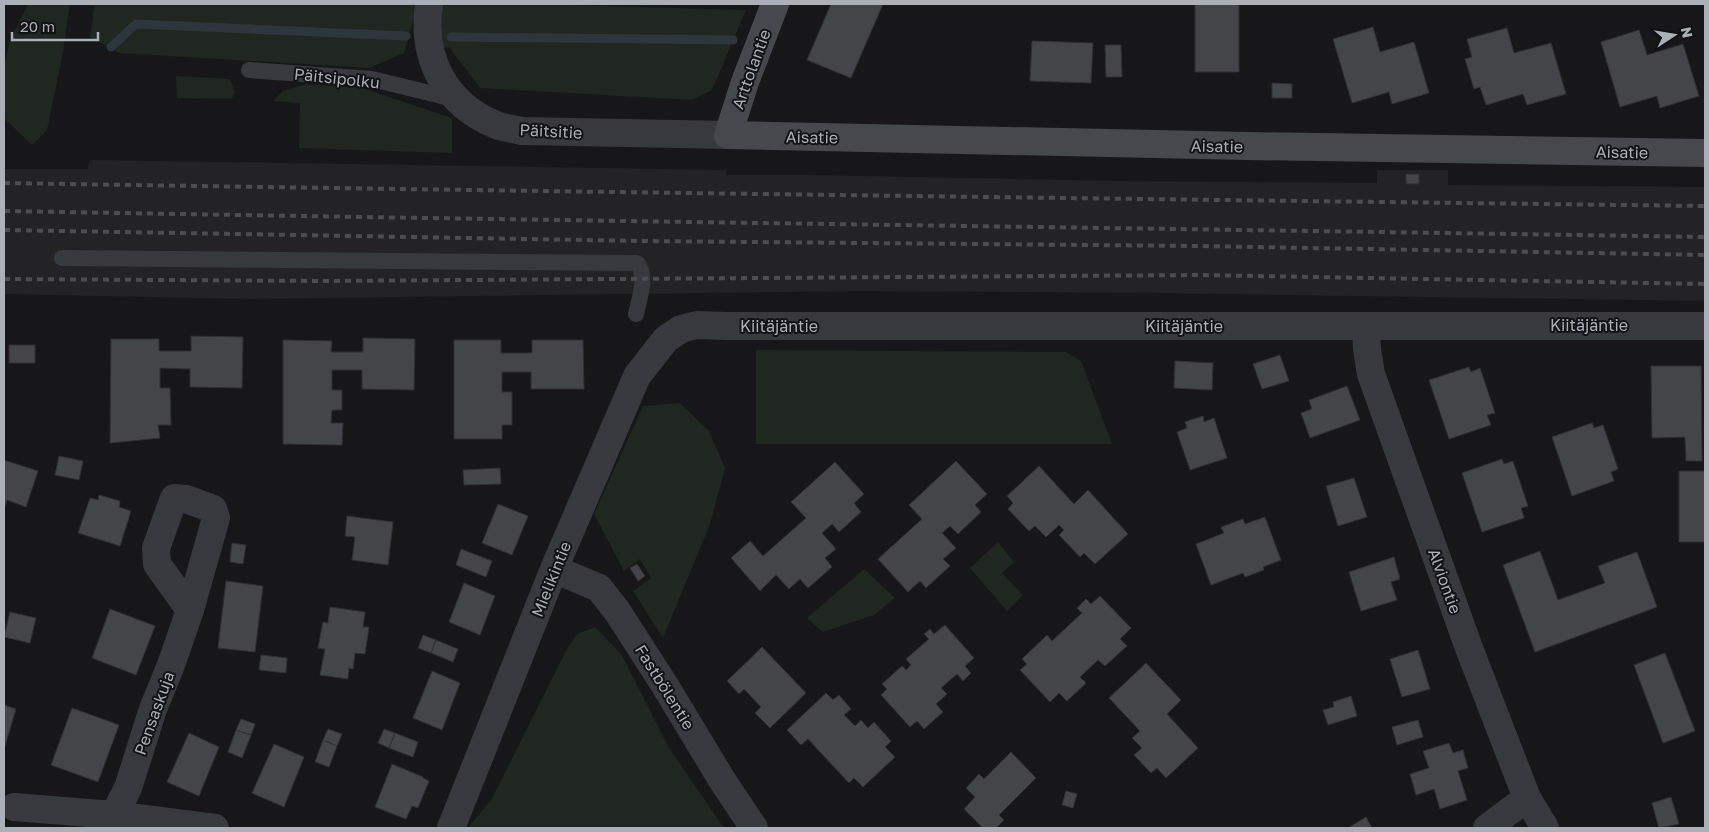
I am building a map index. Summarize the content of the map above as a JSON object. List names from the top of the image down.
{
  "streets": {
    "street": [
      "Arttolantie",
      "Päitsitie",
      "Aisatie",
      "Kiitäjäntie",
      "Mielikintie",
      "Alviontie",
      "Fastbölentie",
      "Pensaskuja"
    ],
    "lane": ["Päitsipolku"]
  },
  "crossings": [
    ["Arttolantie", "Päitsitie"],
    ["Arttolantie", "Aisatie"],
    ["Päitsipolku", "Päitsitie"],
    ["Päitsitie", "Aisatie"],
    ["Kiitäjäntie", "Mielikintie"],
    ["Kiitäjäntie", "Alviontie"],
    ["Mielikintie", "Fastbölentie"]
  ],
  "scale_bar": "20 m",
  "north": "right"
}
